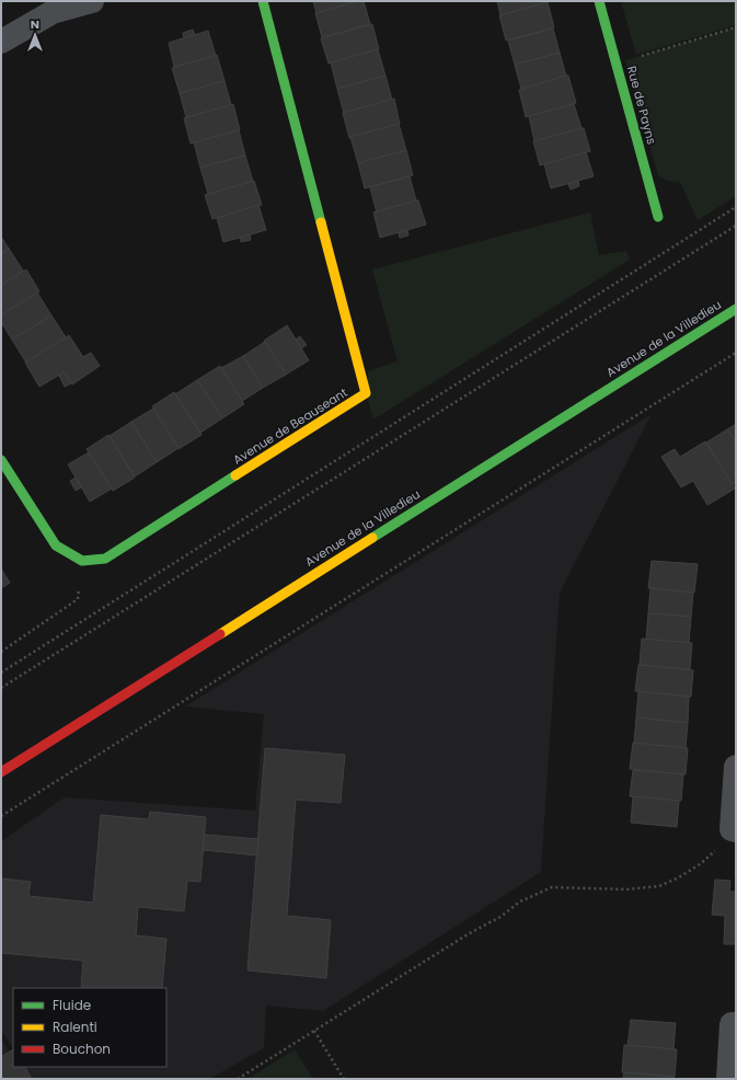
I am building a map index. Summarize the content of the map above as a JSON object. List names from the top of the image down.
{
  "streets": {
    "street": ["Rue de Payns", "Avenue de la Villedieu", "Avenue de Beauseant"]
  },
  "legend": ["Fluide", "Ralenti", "Bouchon"],
  "north": "top"
}
